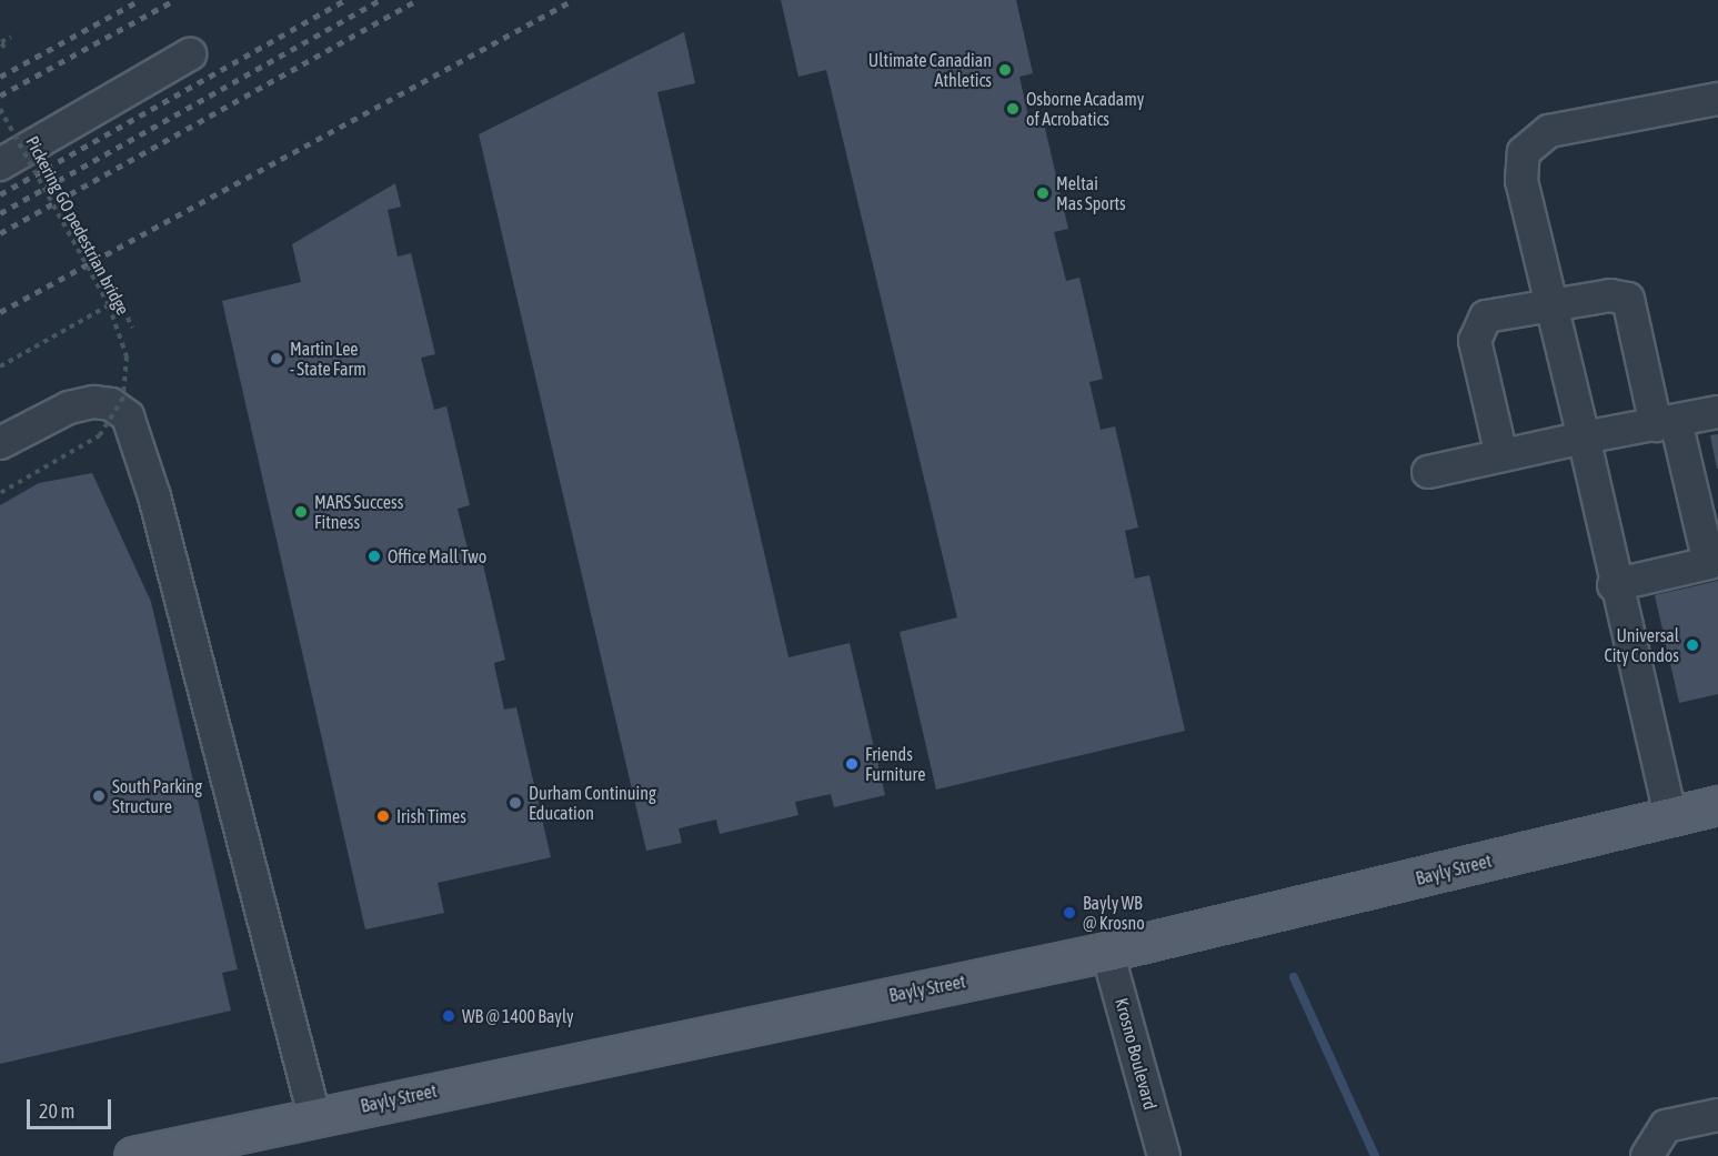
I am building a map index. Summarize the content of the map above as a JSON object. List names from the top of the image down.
{
  "streets": {
    "main road": ["Bayly Street"],
    "street": ["Krosno Boulevard"],
    "path": ["Pickering GO pedestrian bridge"]
  },
  "crossings": [
    ["Bayly Street", "Krosno Boulevard"]
  ],
  "places": [
    "Ultimate Canadian Athletics",
    "Osborne Acadamy of Acrobatics",
    "Meltai Mas Sports",
    "Martin Lee - State Farm",
    "MARS Success Fitness",
    "Office Mall Two",
    "Universal City Condos",
    "Friends Furniture",
    "South Parking Structure",
    "Durham Continuing Education",
    "Irish Times",
    "Bayly WB @ Krosno",
    "WB @ 1400 Bayly"
  ],
  "scale_bar": "20 m"
}
